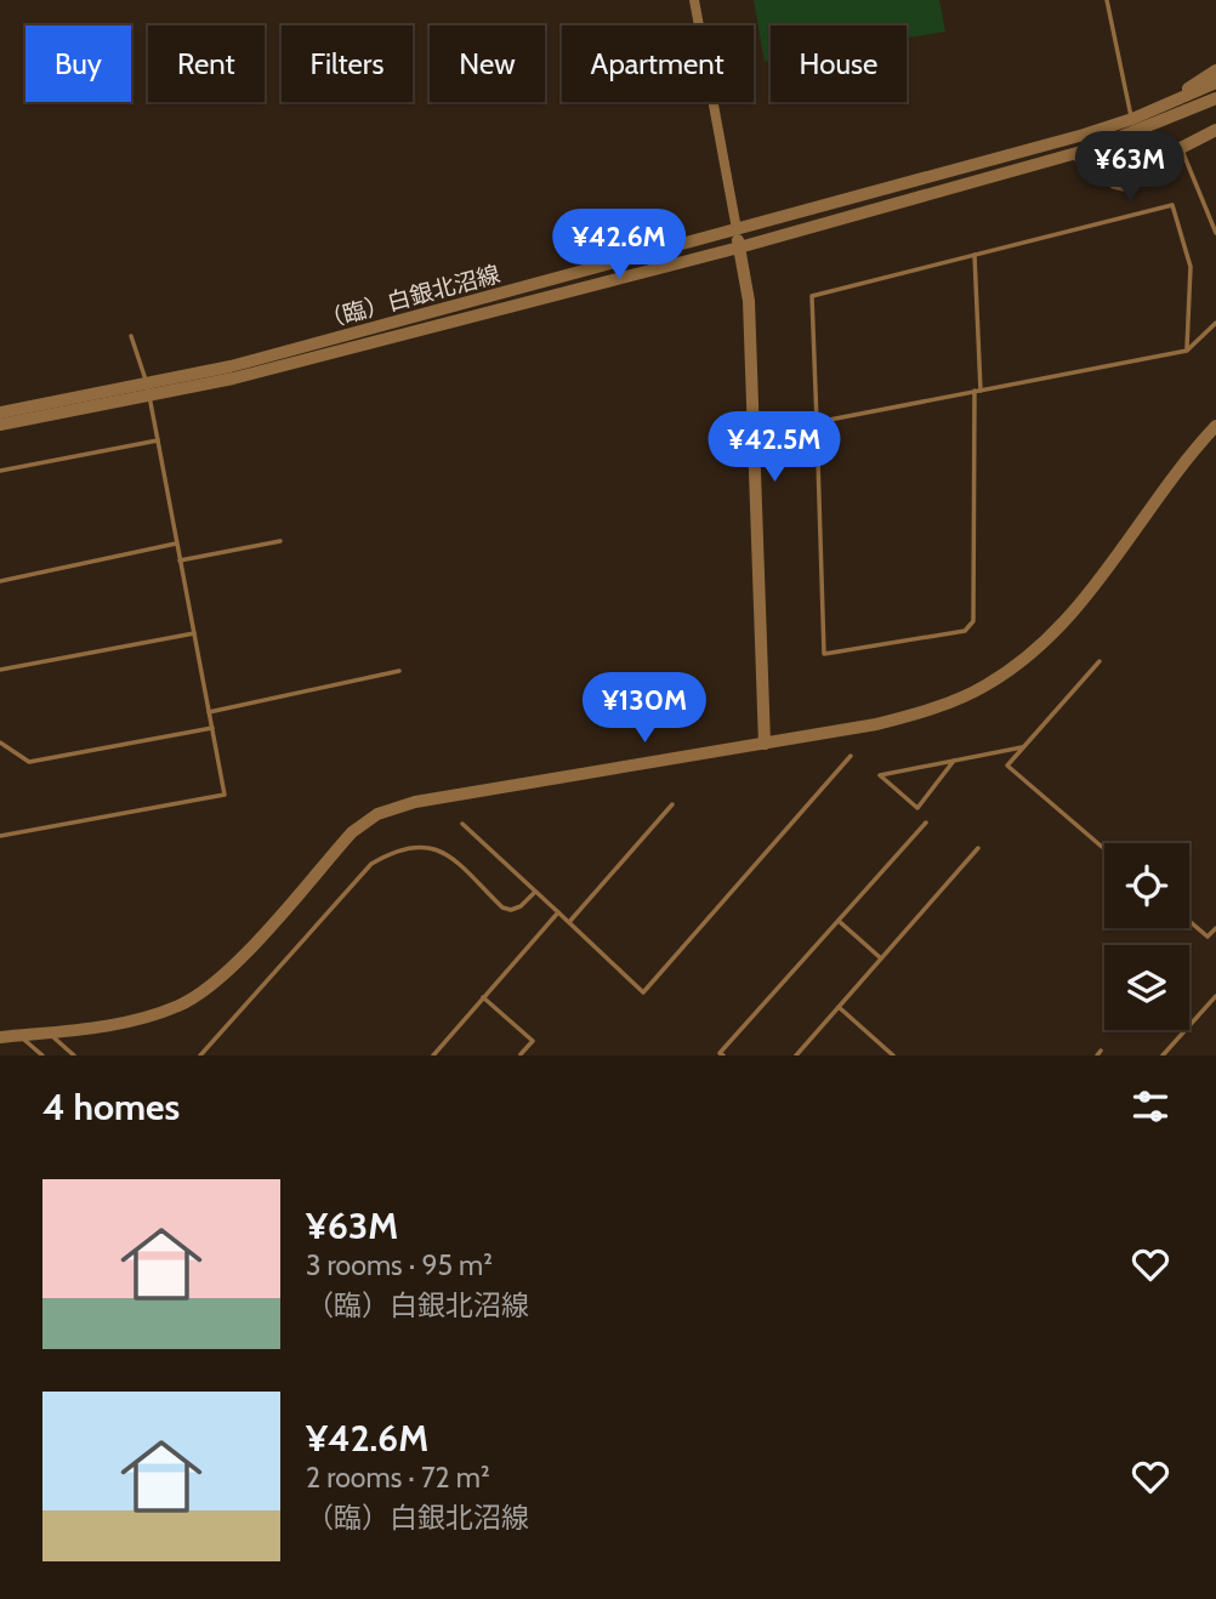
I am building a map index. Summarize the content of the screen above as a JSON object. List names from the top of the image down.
{
  "streets": {
    "street": ["（臨）白銀北沼線"]
  },
  "page": {
    "chip": [
      "Buy",
      "Rent",
      "Filters",
      "New",
      "Apartment",
      "House"
    ],
    "price": [
      "¥63M",
      "¥42.6M",
      "¥42.5M",
      "¥130M"
    ],
    "heading": "4 homes",
    "list": [
      {
        "name": "¥63M",
        "note": "3 rooms · 95 m² · （臨）白銀北沼線"
      },
      {
        "name": "¥42.6M",
        "note": "2 rooms · 72 m² · （臨）白銀北沼線"
      }
    ]
  }
}
